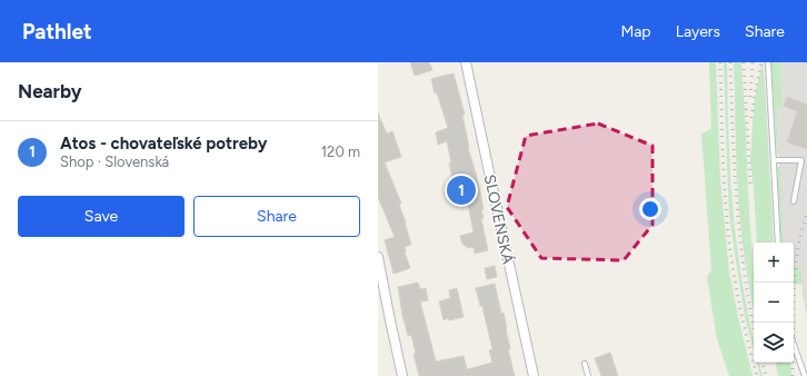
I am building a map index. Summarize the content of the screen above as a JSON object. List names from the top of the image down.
{
  "streets": {
    "street": ["SLOVENSKÁ"]
  },
  "page": {
    "header": "Pathlet",
    "nav": ["Map", "Layers", "Share"],
    "heading": "Nearby",
    "list": [
      {
        "mark": "1",
        "name": "Atos - chovateľské potreby",
        "note": "Shop · Slovenská",
        "value": "120 m"
      }
    ],
    "pins": "1",
    "buttons": ["Save", "Share"],
    "map_buttons": ["+", "−"]
  }
}
